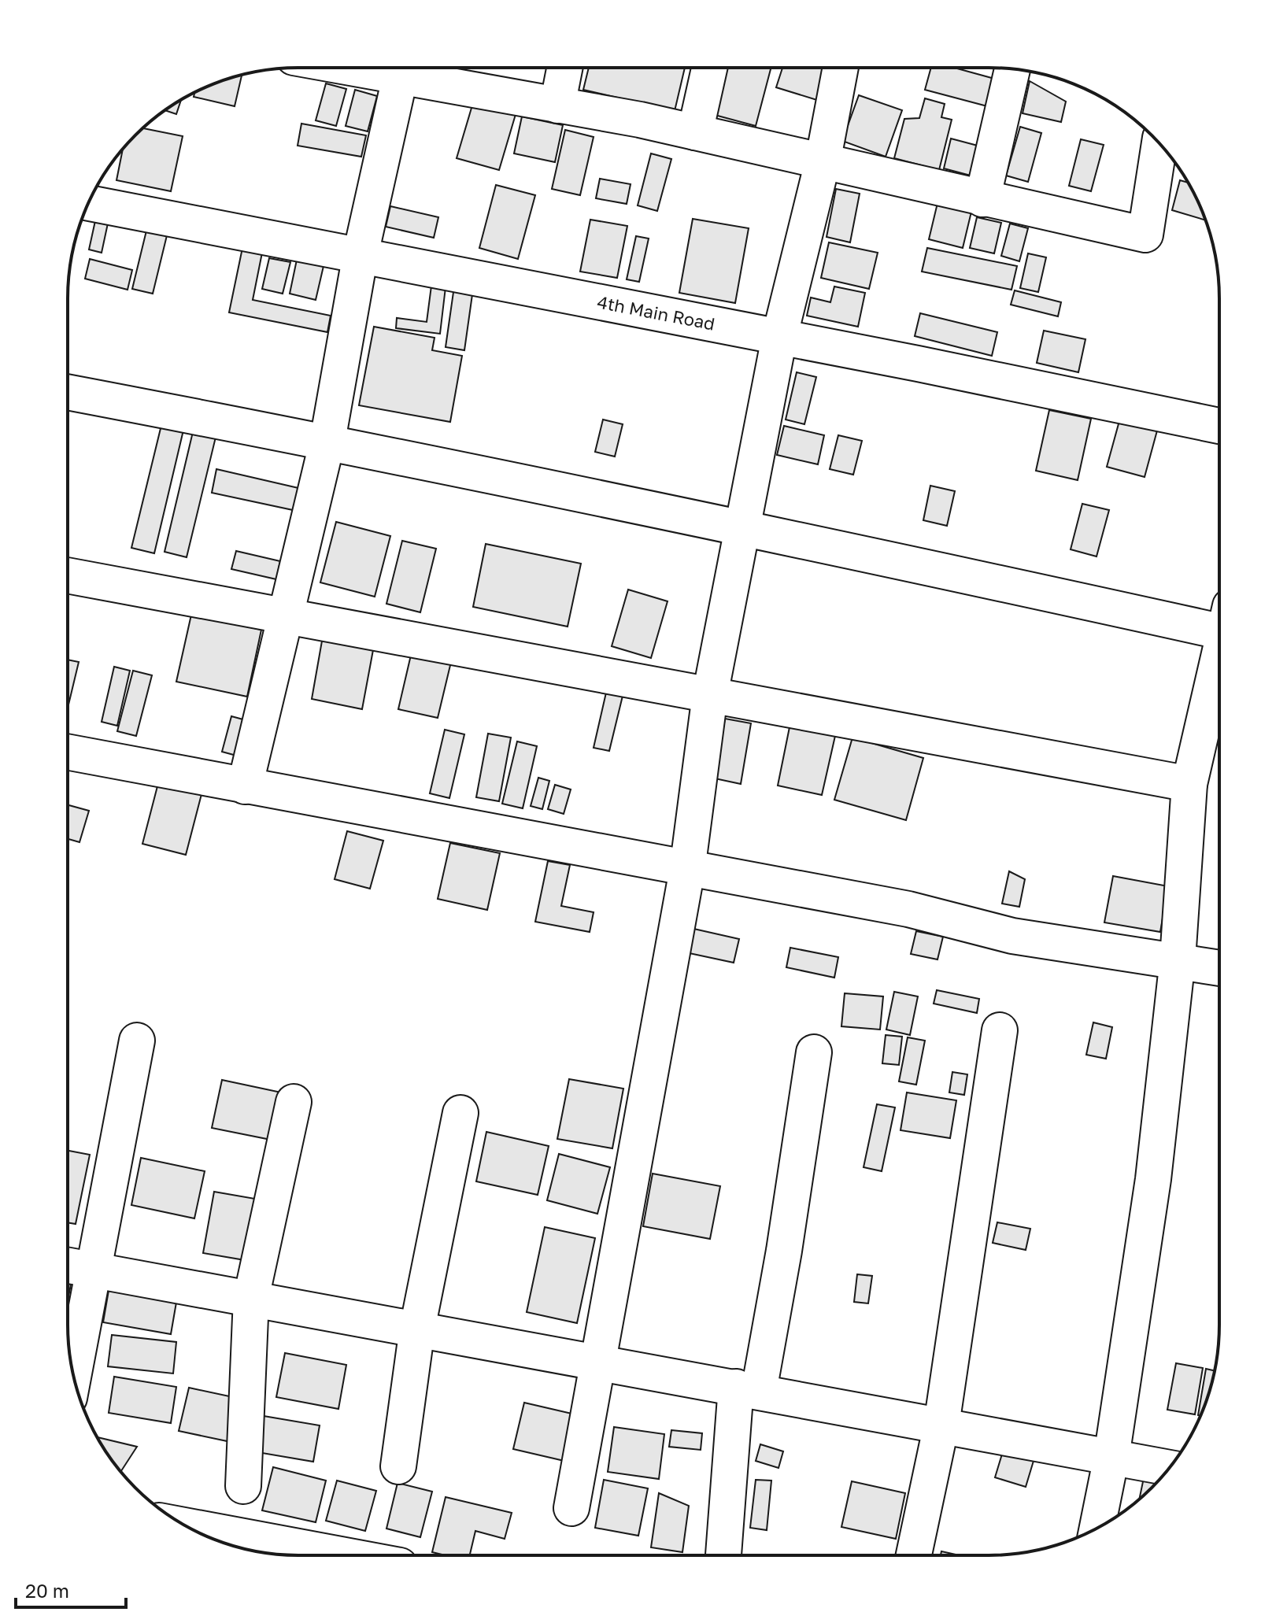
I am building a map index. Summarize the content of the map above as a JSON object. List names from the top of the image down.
{
  "streets": {
    "street": ["4th Main Road"]
  },
  "scale_bar": "20 m"
}
